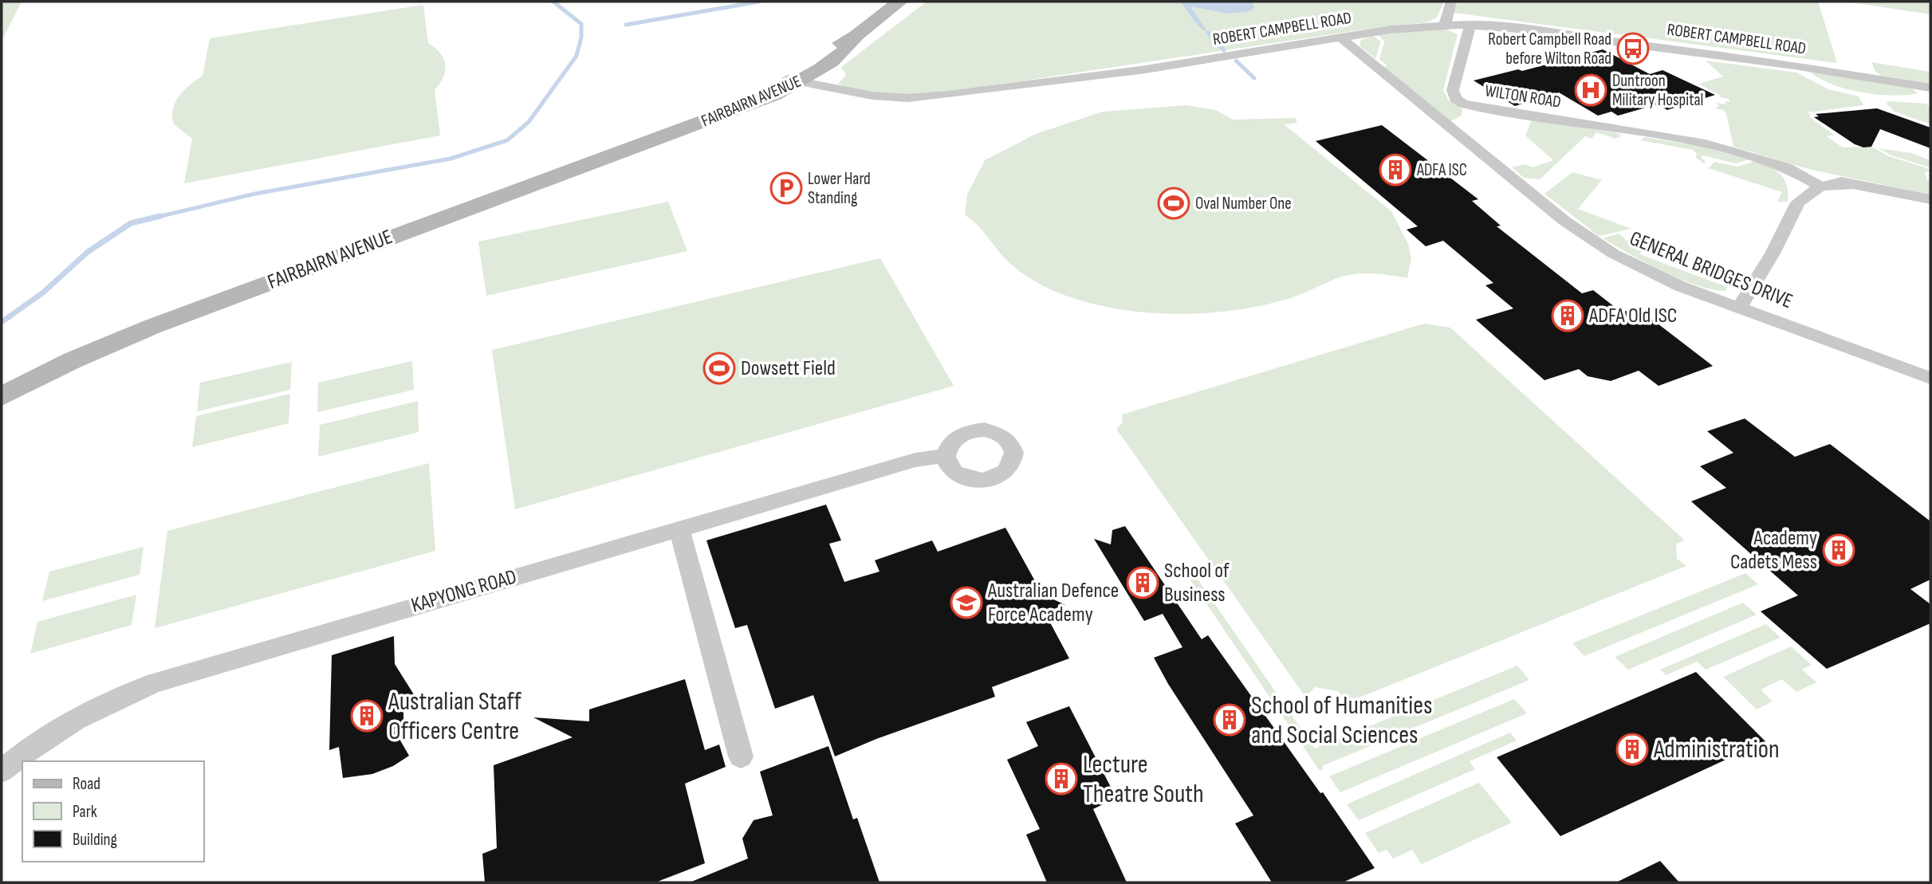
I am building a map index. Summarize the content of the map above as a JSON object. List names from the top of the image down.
{
  "streets": {
    "main road": ["FAIRBAIRN AVENUE"],
    "street": [
      "ROBERT CAMPBELL ROAD",
      "WILTON ROAD",
      "GENERAL BRIDGES DRIVE",
      "KAPYONG ROAD"
    ]
  },
  "crossings": [
    ["ROBERT CAMPBELL ROAD", "WILTON ROAD"],
    ["ROBERT CAMPBELL ROAD", "FAIRBAIRN AVENUE"],
    ["ROBERT CAMPBELL ROAD", "GENERAL BRIDGES DRIVE"]
  ],
  "places": {
    "bus stop": ["Robert Campbell Road before Wilton Road"],
    "hospital": ["Duntroon Military Hospital"],
    "building": [
      "ADFA ISC",
      "ADFA Old ISC",
      "Academy Cadets Mess",
      "School of Business",
      "Australian Staff Officers Centre",
      "School of Humanities and Social Sciences",
      "Administration",
      "Lecture Theatre South"
    ],
    "parking": ["Lower Hard Standing"],
    "sports": ["Oval Number One", "Dowsett Field"],
    "school or university": ["Australian Defence Force Academy"]
  },
  "legend": ["Road", "Park", "Building"]
}
